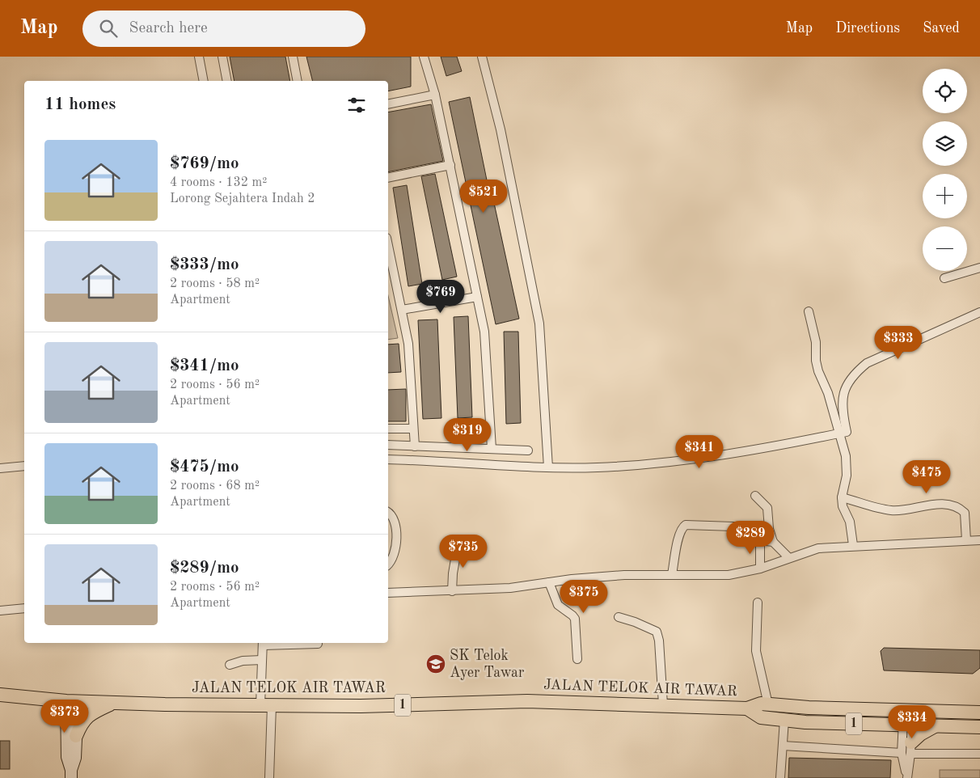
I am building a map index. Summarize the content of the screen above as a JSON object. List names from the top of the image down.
{
  "streets": {
    "main road": ["JALAN TELOK AIR TAWAR", "1"]
  },
  "places": {
    "school or university": ["SK Telok Ayer Tawar"]
  },
  "page": {
    "header": "Map",
    "search": "Search here",
    "nav": ["Map", "Directions", "Saved"],
    "map_buttons": ["+", "−"],
    "heading": "11 homes",
    "list": [
      {
        "name": "$769/mo",
        "note": "4 rooms · 132 m² · Lorong Sejahtera Indah 2"
      },
      {
        "name": "$333/mo",
        "note": "2 rooms · 58 m² · Apartment"
      },
      {
        "name": "$341/mo",
        "note": "2 rooms · 56 m² · Apartment"
      },
      {
        "name": "$475/mo",
        "note": "2 rooms · 68 m² · Apartment"
      },
      {
        "name": "$289/mo",
        "note": "2 rooms · 56 m² · Apartment"
      }
    ],
    "price": [
      "$521",
      "$769",
      "$333",
      "$319",
      "$341",
      "$475",
      "$289",
      "$735",
      "$375",
      "$373",
      "$334"
    ]
  }
}
